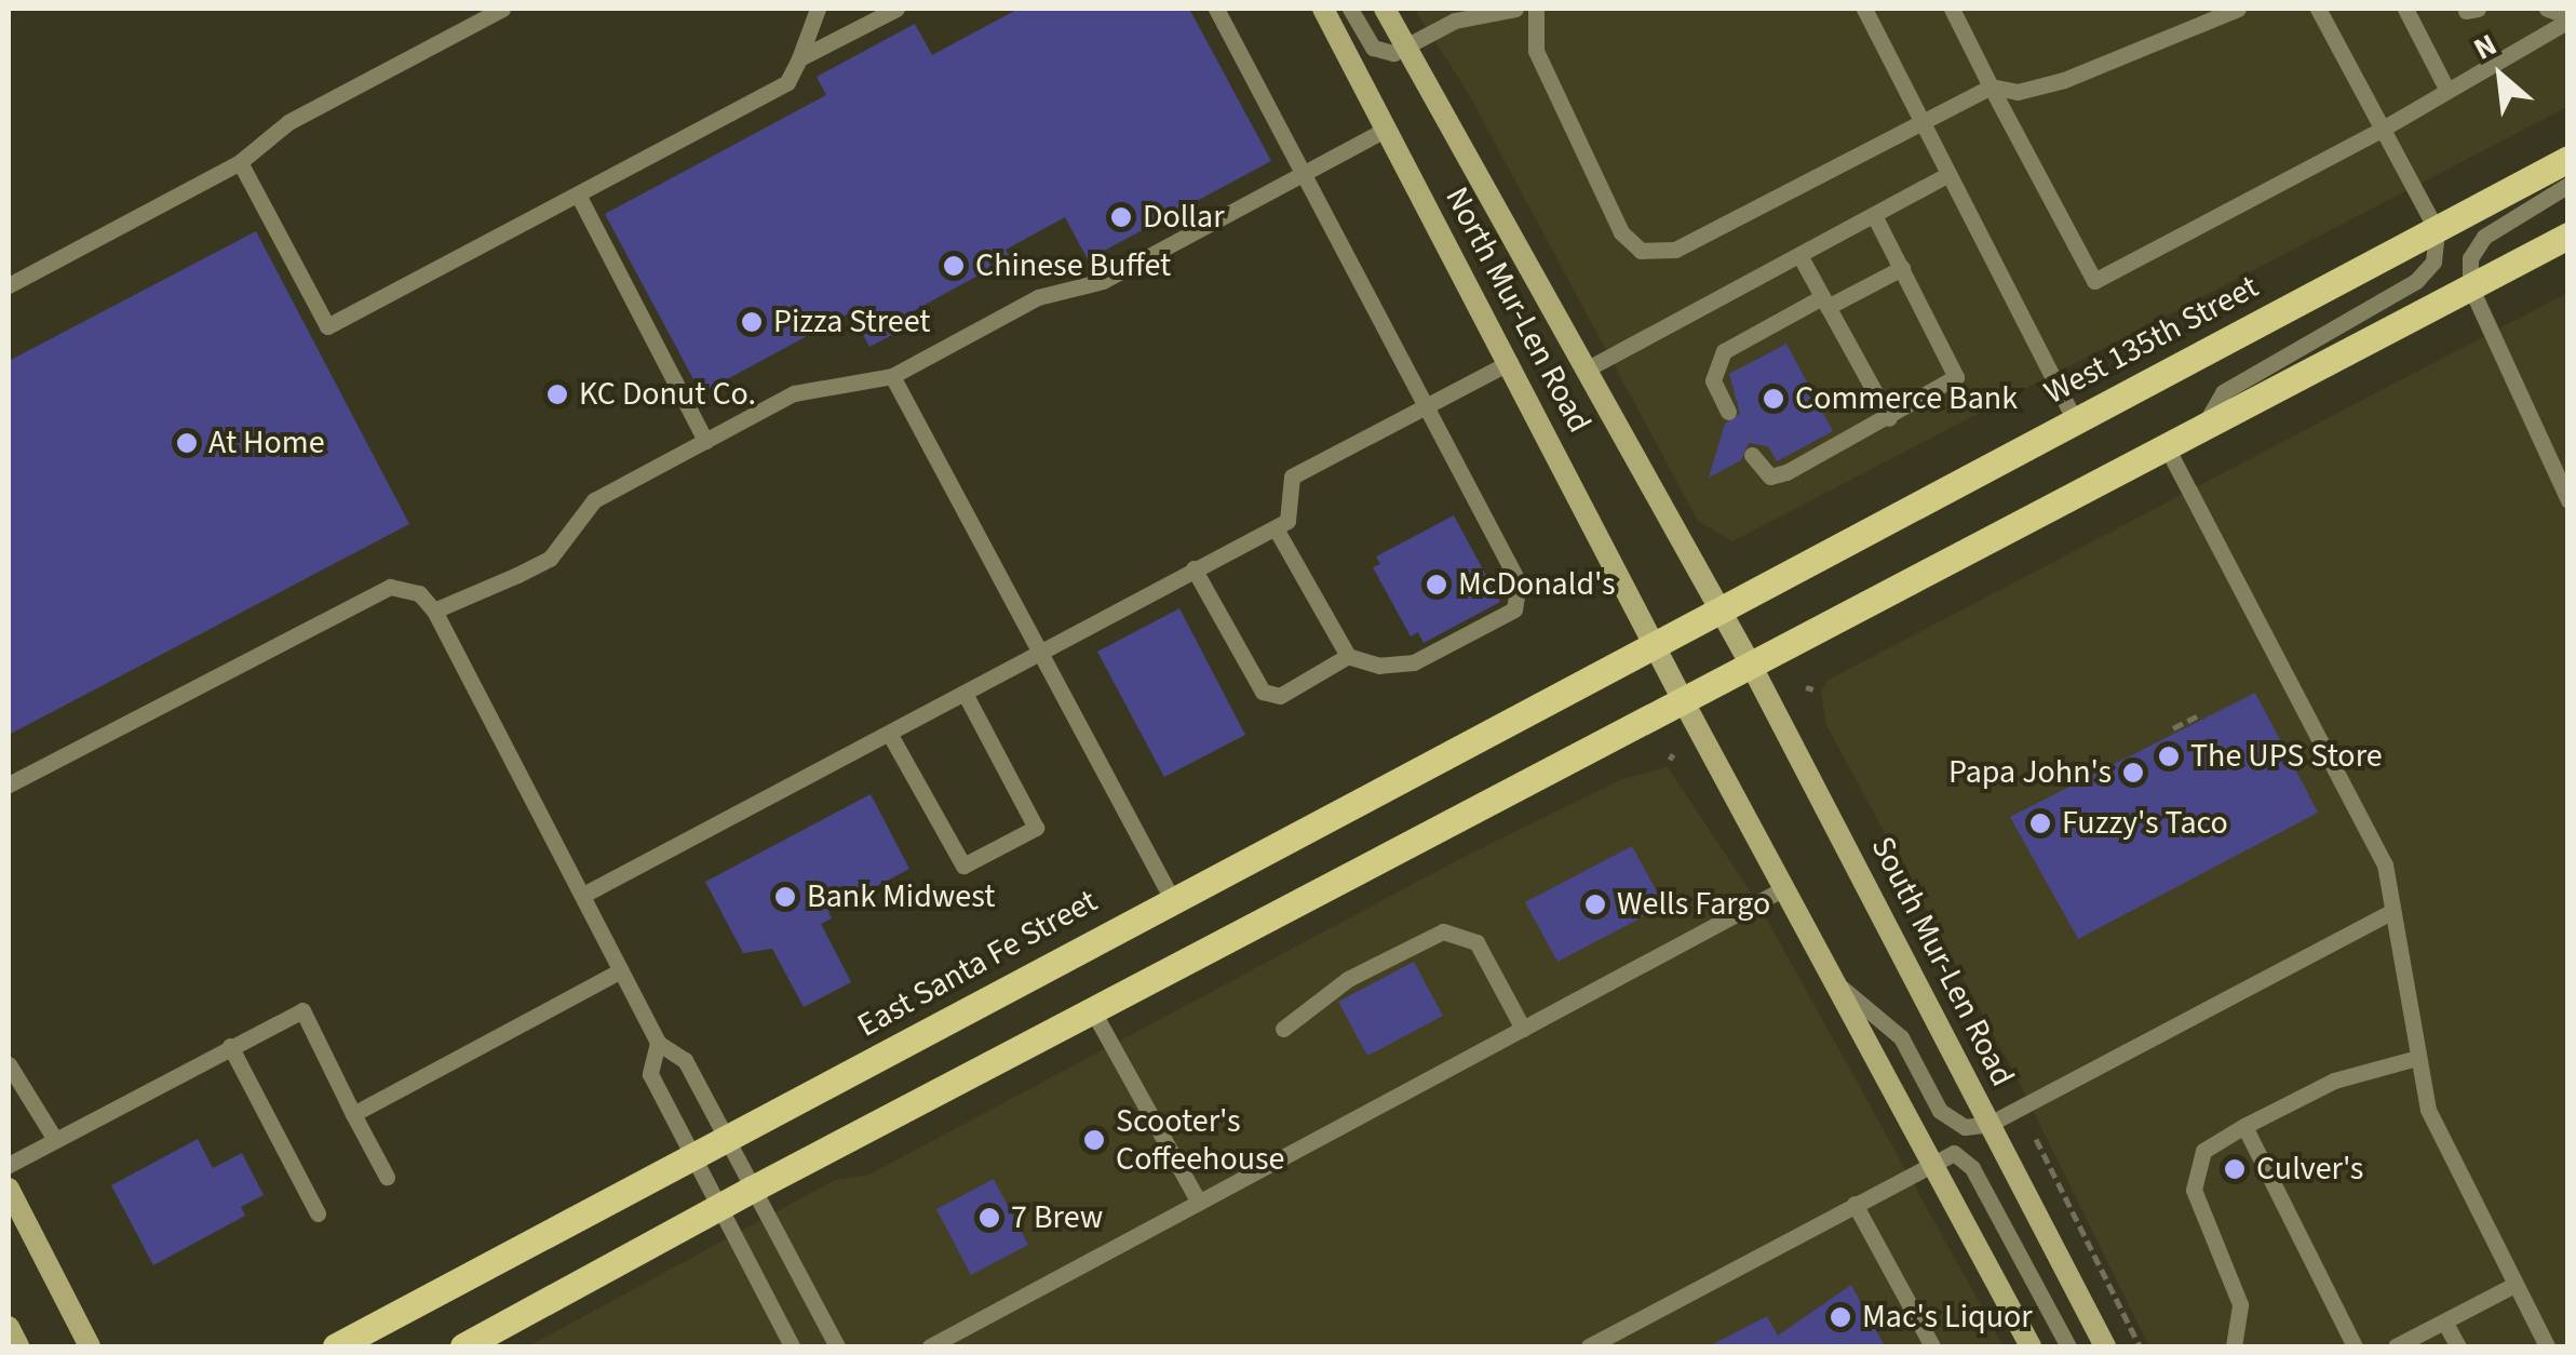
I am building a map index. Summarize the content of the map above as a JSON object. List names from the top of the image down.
{
  "streets": {
    "main road": [
      "North Mur-Len Road",
      "West 135th Street",
      "South Mur-Len Road",
      "East Santa Fe Street"
    ]
  },
  "crossings": [
    ["North Mur-Len Road", "West 135th Street"],
    ["North Mur-Len Road", "South Mur-Len Road"],
    ["North Mur-Len Road", "East Santa Fe Street"],
    ["West 135th Street", "South Mur-Len Road"],
    ["West 135th Street", "East Santa Fe Street"]
  ],
  "places": [
    "Dollar",
    "Chinese Buffet",
    "Pizza Street",
    "KC Donut Co.",
    "Commerce Bank",
    "At Home",
    "McDonald's",
    "The UPS Store",
    "Papa John's",
    "Fuzzy's Taco",
    "Bank Midwest",
    "Wells Fargo",
    "Scooter's Coffeehouse",
    "Culver's",
    "7 Brew",
    "Mac's Liquor"
  ],
  "north": "top left"
}
